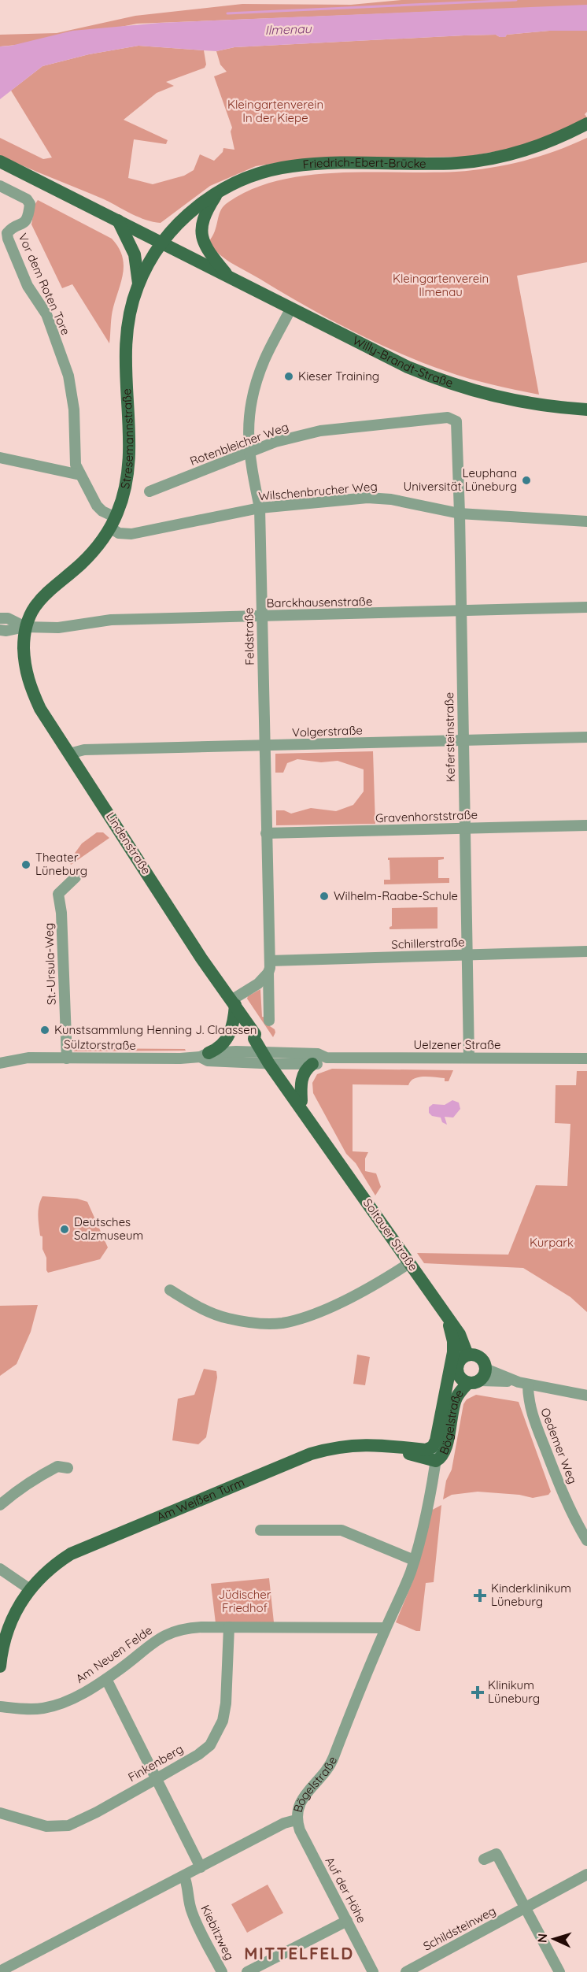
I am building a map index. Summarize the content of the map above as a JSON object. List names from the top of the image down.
{
  "streets": {
    "main road": [
      "Friedrich-Ebert-Brücke",
      "Willy-Brandt-Straße",
      "Stresemannstraße",
      "Lindenstraße",
      "Soltauer Straße",
      "Bögelstraße",
      "Am Weißen Turm"
    ],
    "street": [
      "Vor dem Roten Tore",
      "Rotenbleicher Weg",
      "Wilschenbrucher Weg",
      "Barckhausenstraße",
      "Feldstraße",
      "Volgerstraße",
      "Kefersteinstraße",
      "Gravenhorststraße",
      "Schillerstraße",
      "St.-Ursula-Weg",
      "Sülztorstraße",
      "Uelzener Straße",
      "Oedemer Weg",
      "Am Neuen Felde",
      "Finkenberg",
      "Auf der Höhe",
      "Schildsteinweg",
      "Kiebitzweg"
    ]
  },
  "crossings": [
    ["Friedrich-Ebert-Brücke", "Willy-Brandt-Straße"],
    ["Friedrich-Ebert-Brücke", "Stresemannstraße"],
    ["Vor dem Roten Tore", "Stresemannstraße"],
    ["Vor dem Roten Tore", "Wilschenbrucher Weg"],
    ["Willy-Brandt-Straße", "Stresemannstraße"],
    ["Willy-Brandt-Straße", "Feldstraße"],
    ["Stresemannstraße", "Wilschenbrucher Weg"],
    ["Stresemannstraße", "Barckhausenstraße"],
    ["Stresemannstraße", "Lindenstraße"],
    ["Rotenbleicher Weg", "Feldstraße"],
    ["Rotenbleicher Weg", "Kefersteinstraße"],
    ["Wilschenbrucher Weg", "Feldstraße"],
    ["Wilschenbrucher Weg", "Kefersteinstraße"],
    ["Barckhausenstraße", "Feldstraße"],
    ["Barckhausenstraße", "Kefersteinstraße"],
    ["Barckhausenstraße", "Lindenstraße"],
    ["Feldstraße", "Volgerstraße"],
    ["Feldstraße", "Gravenhorststraße"],
    ["Feldstraße", "Schillerstraße"],
    ["Volgerstraße", "Kefersteinstraße"],
    ["Volgerstraße", "Lindenstraße"],
    ["Kefersteinstraße", "Gravenhorststraße"],
    ["Kefersteinstraße", "Schillerstraße"],
    ["Kefersteinstraße", "Uelzener Straße"],
    ["Lindenstraße", "Sülztorstraße"],
    ["Lindenstraße", "Uelzener Straße"],
    ["Lindenstraße", "Soltauer Straße"],
    ["St.-Ursula-Weg", "Sülztorstraße"],
    ["Sülztorstraße", "Uelzener Straße"],
    ["Sülztorstraße", "Soltauer Straße"],
    ["Uelzener Straße", "Soltauer Straße"],
    ["Soltauer Straße", "Bögelstraße"],
    ["Bögelstraße", "Am Weißen Turm"],
    ["Bögelstraße", "Am Neuen Felde"],
    ["Bögelstraße", "Auf der Höhe"],
    ["Bögelstraße", "Kiebitzweg"],
    ["Am Neuen Felde", "Finkenberg"]
  ],
  "districts": ["MITTELFELD"],
  "water": ["Ilmenau"],
  "parks": [
    "Kleingartenverein In der Kiepe",
    "Kleingartenverein Ilmenau",
    "Kurpark",
    "Jüdischer Friedhof"
  ],
  "places": {
    "other": [
      "Kieser Training",
      "Leuphana Universität Lüneburg",
      "Theater Lüneburg",
      "Wilhelm-Raabe-Schule",
      "Kunstsammlung Henning J. Claassen",
      "Deutsches Salzmuseum"
    ],
    "health": ["Kinderklinikum Lüneburg", "Klinikum Lüneburg"]
  },
  "north": "left"
}
